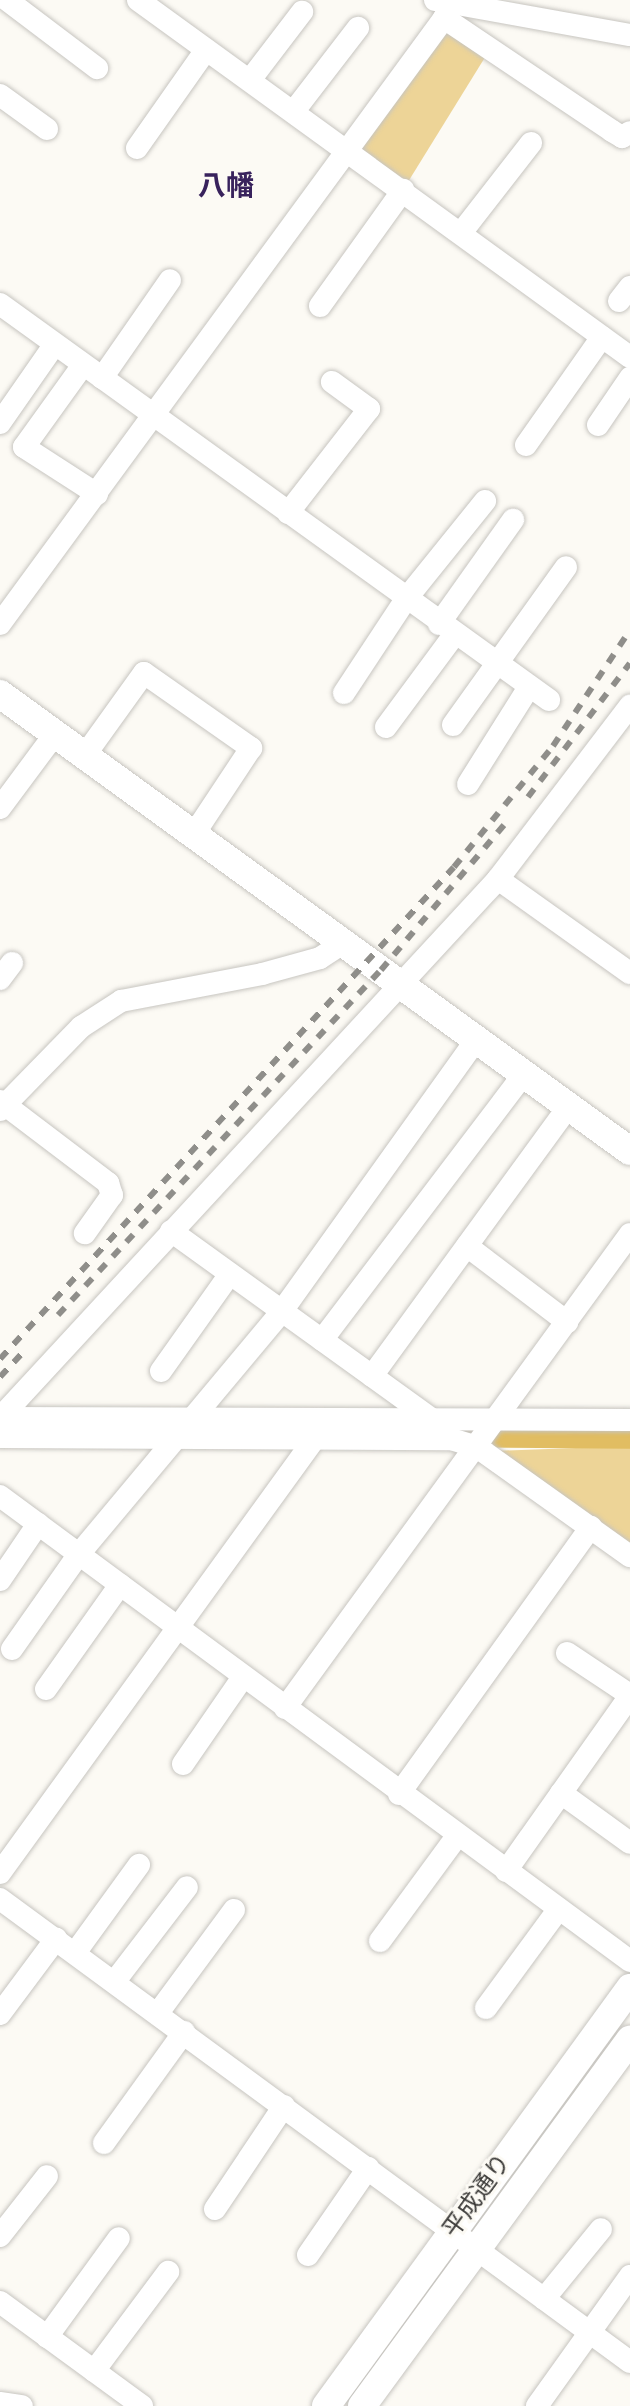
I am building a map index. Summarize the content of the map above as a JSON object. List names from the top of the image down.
{
  "streets": {
    "street": ["平成通り"]
  },
  "districts": ["八幡"]
}
